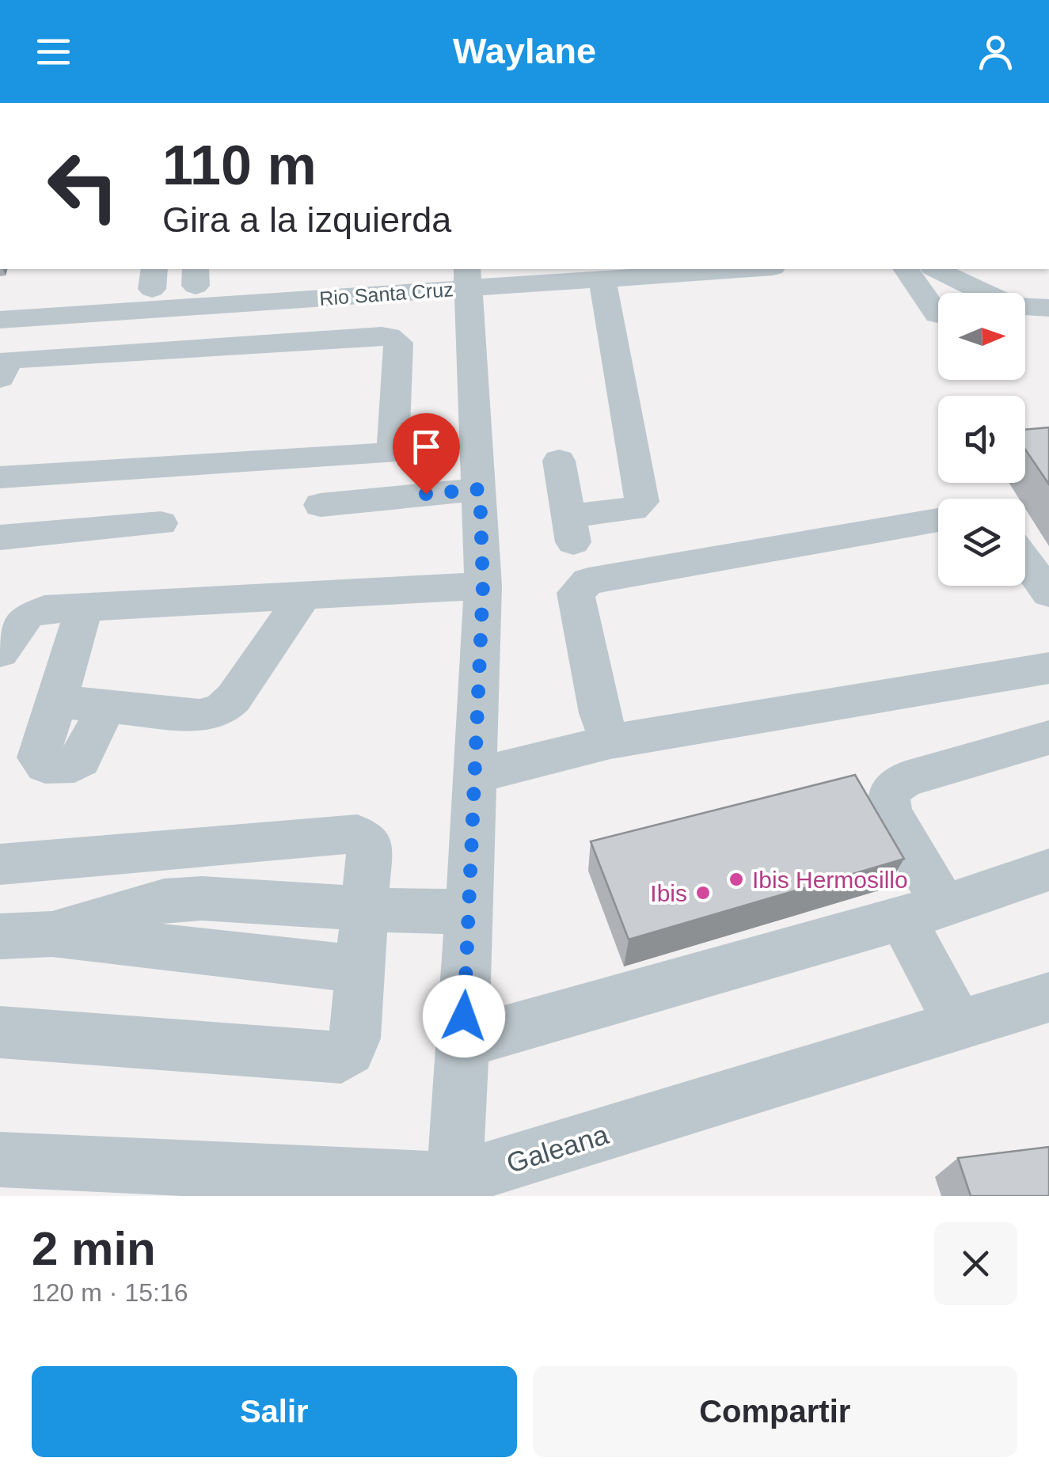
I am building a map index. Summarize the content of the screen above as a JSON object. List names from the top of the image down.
{
  "streets": {
    "street": ["Rio Santa Cruz", "Galeana"]
  },
  "places": ["Ibis Hermosillo", "Ibis"],
  "north": "right",
  "page": {
    "header": "Waylane",
    "turn": ["110 m", "Gira a la izquierda"],
    "heading": ["2 min", "120 m · 15:16"],
    "buttons": ["Salir", "Compartir"]
  }
}
